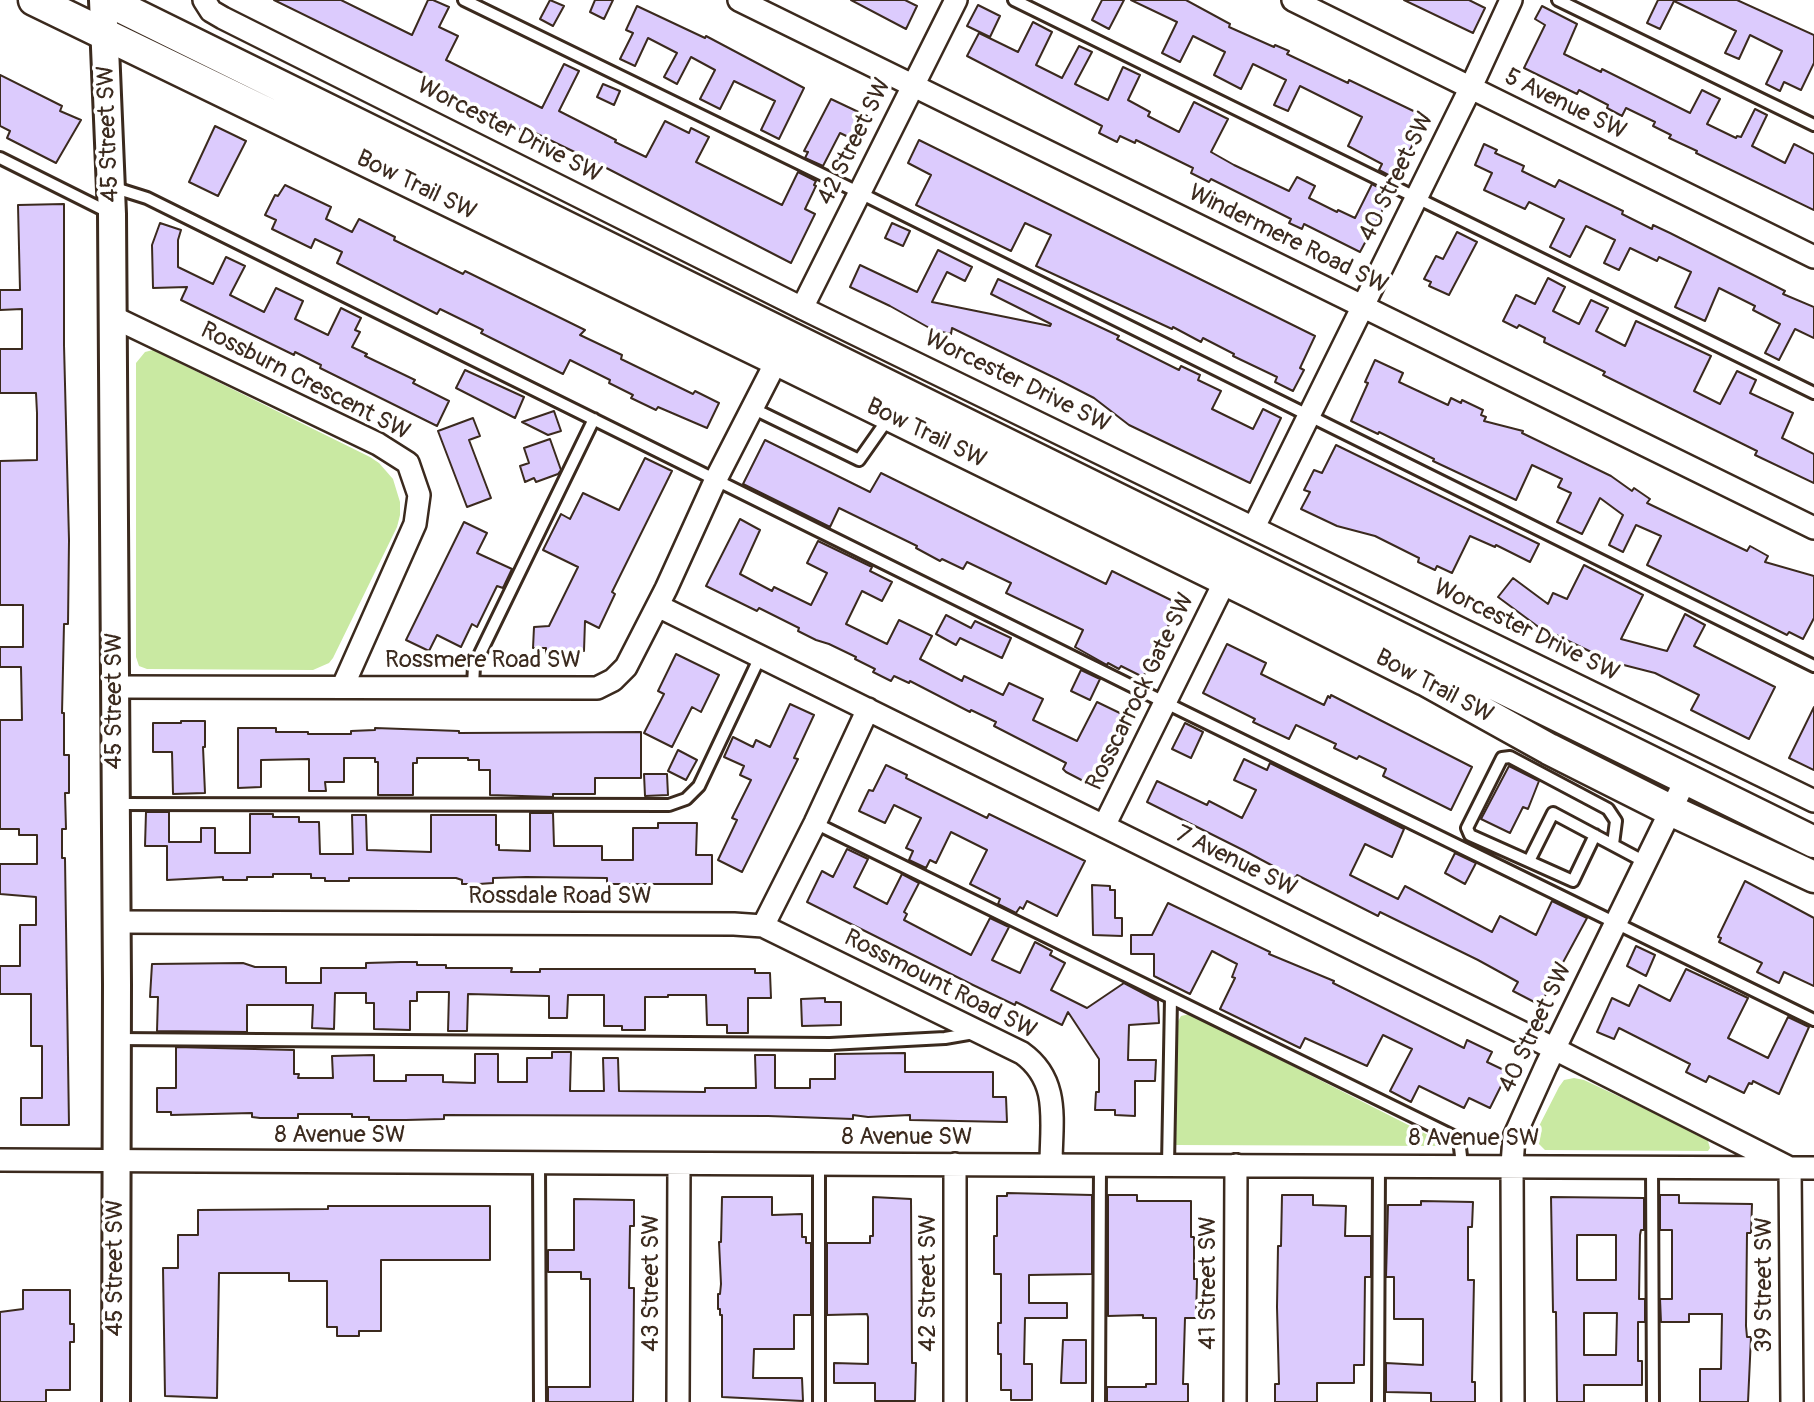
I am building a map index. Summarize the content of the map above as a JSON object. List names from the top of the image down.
{
  "streets": {
    "main road": ["Bow Trail SW"],
    "street": [
      "5 Avenue SW",
      "Worcester Drive SW",
      "45 Street SW",
      "42 Street SW",
      "40 Street SW",
      "Windermere Road SW",
      "Rossburn Crescent SW",
      "Rossmere Road SW",
      "Rosscarrock Gate SW",
      "7 Avenue SW",
      "Rossdale Road SW",
      "Rossmount Road SW",
      "8 Avenue SW",
      "43 Street SW",
      "41 Street SW",
      "39 Street SW"
    ]
  },
  "crossings": [
    ["5 Avenue SW", "40 Street SW"],
    ["Worcester Drive SW", "42 Street SW"],
    ["Worcester Drive SW", "40 Street SW"],
    ["45 Street SW", "Bow Trail SW"],
    ["45 Street SW", "Rossburn Crescent SW"],
    ["45 Street SW", "Rossmere Road SW"],
    ["45 Street SW", "Rossdale Road SW"],
    ["45 Street SW", "8 Avenue SW"],
    ["42 Street SW", "Windermere Road SW"],
    ["42 Street SW", "8 Avenue SW"],
    ["40 Street SW", "Bow Trail SW"],
    ["40 Street SW", "Windermere Road SW"],
    ["40 Street SW", "7 Avenue SW"],
    ["40 Street SW", "8 Avenue SW"],
    ["Bow Trail SW", "Rossmere Road SW"],
    ["Bow Trail SW", "Rosscarrock Gate SW"],
    ["Rossburn Crescent SW", "Rossmere Road SW"],
    ["Rossmere Road SW", "7 Avenue SW"],
    ["Rosscarrock Gate SW", "7 Avenue SW"],
    ["7 Avenue SW", "8 Avenue SW"],
    ["7 Avenue SW", "39 Street SW"],
    ["Rossdale Road SW", "Rossmount Road SW"],
    ["Rossmount Road SW", "8 Avenue SW"],
    ["8 Avenue SW", "43 Street SW"],
    ["8 Avenue SW", "41 Street SW"],
    ["8 Avenue SW", "39 Street SW"]
  ]
}
